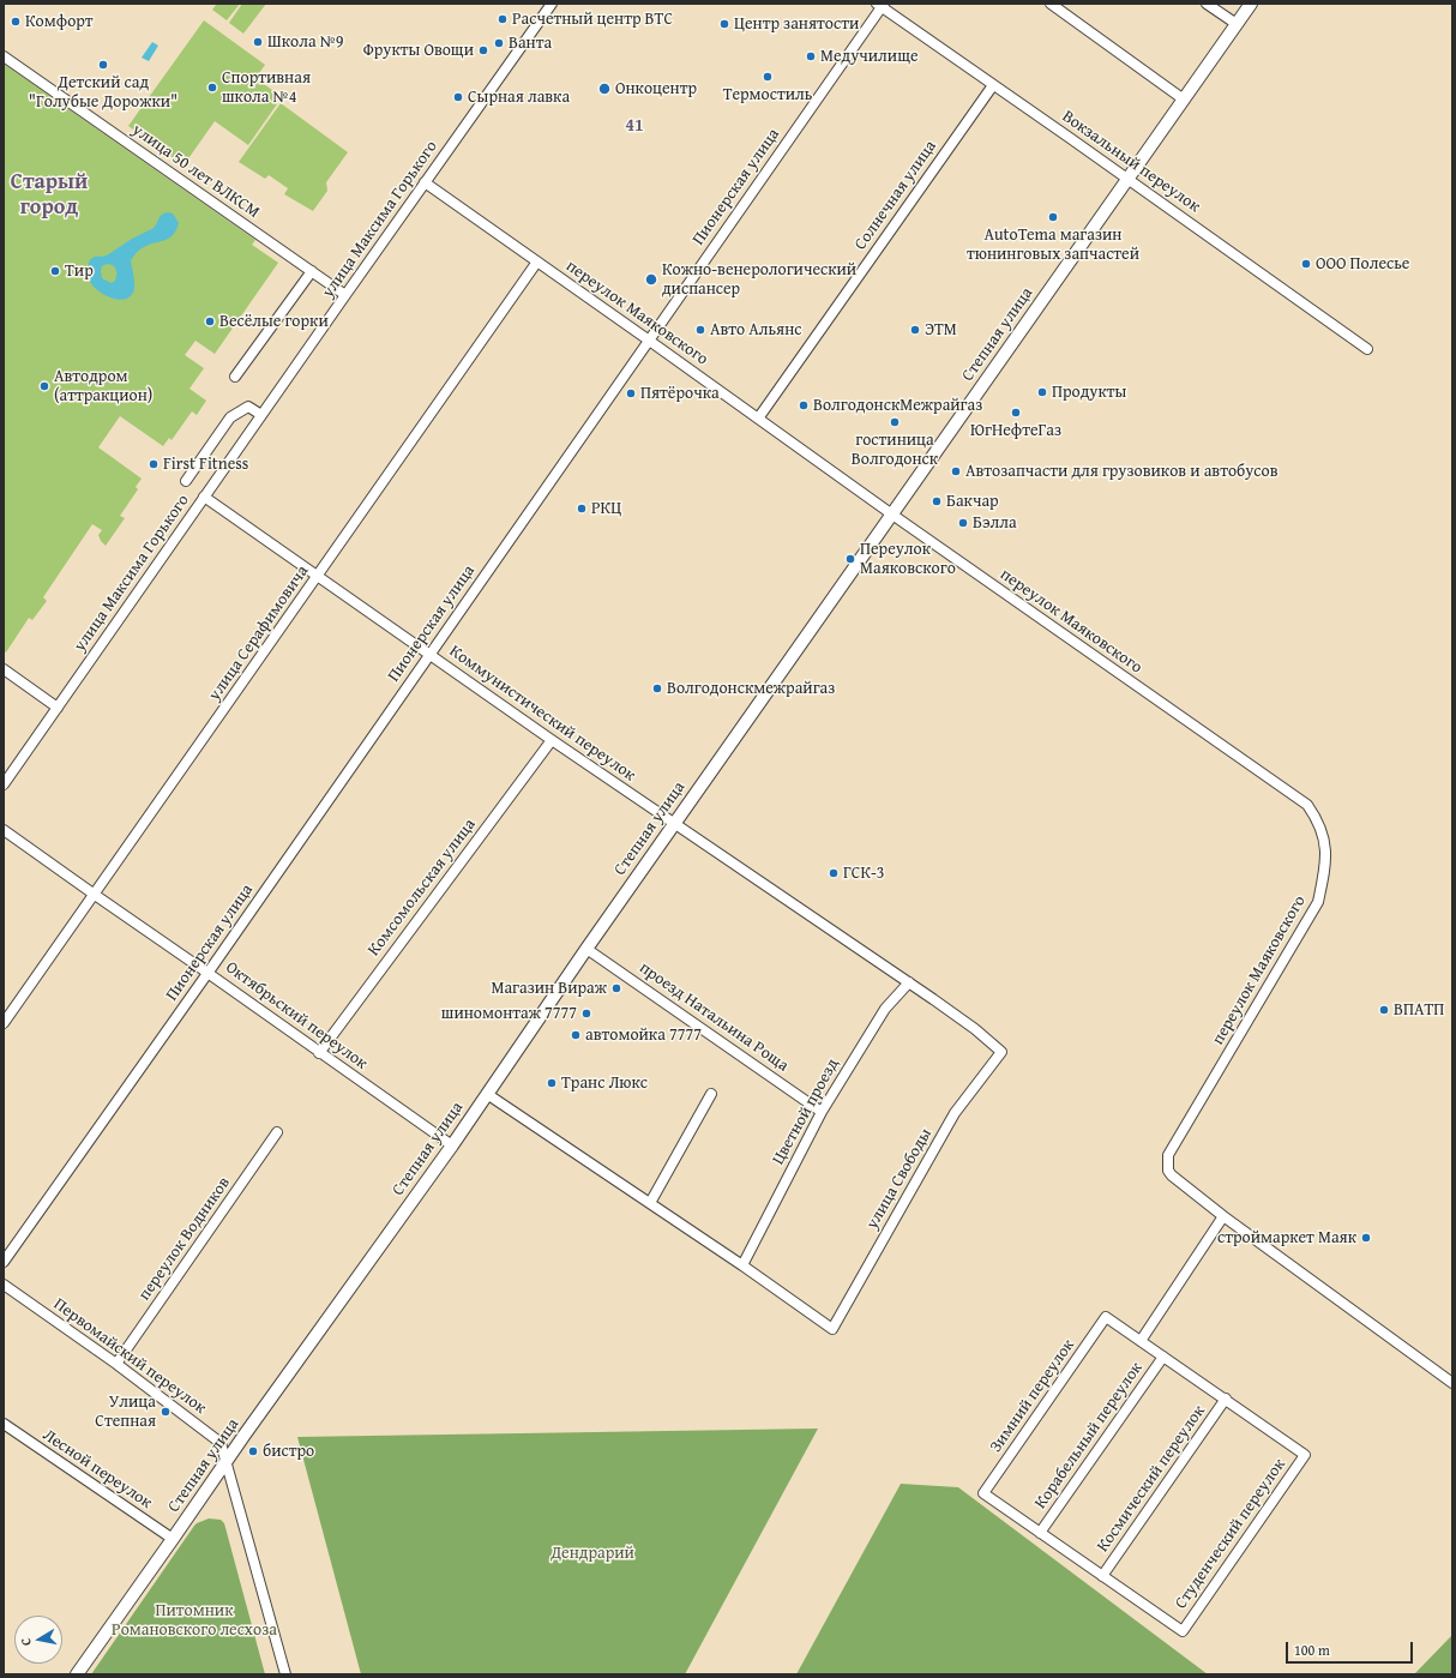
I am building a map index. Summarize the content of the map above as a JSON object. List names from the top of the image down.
{
  "streets": {
    "main road": ["Степная улица"],
    "street": [
      "Вокзальный переулок",
      "улица 50 лет ВЛКСМ",
      "Пионерская улица",
      "Солнечная улица",
      "улица Максима Горького",
      "переулок Маяковского",
      "улица Серафимовича",
      "Коммунистический переулок",
      "Комсомольская улица",
      "Октябрьский переулок",
      "проезд Натальина Роща",
      "Цветной проезд",
      "улица Свободы",
      "переулок Водников",
      "Первомайский переулок",
      "Зимний переулок",
      "Корабельный переулок",
      "Лесной переулок",
      "Космический переулок",
      "Студенческий переулок"
    ]
  },
  "crossings": [
    ["Вокзальный переулок", "Пионерская улица"],
    ["Вокзальный переулок", "Солнечная улица"],
    ["Вокзальный переулок", "Степная улица"],
    ["улица 50 лет ВЛКСМ", "улица Максима Горького"],
    ["Пионерская улица", "переулок Маяковского"],
    ["Пионерская улица", "Коммунистический переулок"],
    ["Пионерская улица", "Октябрьский переулок"],
    ["Солнечная улица", "переулок Маяковского"],
    ["улица Максима Горького", "переулок Маяковского"],
    ["улица Максима Горького", "Коммунистический переулок"],
    ["переулок Маяковского", "Степная улица"],
    ["переулок Маяковского", "улица Серафимовича"],
    ["Степная улица", "Коммунистический переулок"],
    ["Степная улица", "Октябрьский переулок"],
    ["Степная улица", "проезд Натальина Роща"],
    ["Степная улица", "Первомайский переулок"],
    ["Степная улица", "Лесной переулок"],
    ["улица Серафимовича", "Коммунистический переулок"],
    ["улица Серафимовича", "Октябрьский переулок"],
    ["Коммунистический переулок", "Комсомольская улица"],
    ["Коммунистический переулок", "Цветной проезд"],
    ["Коммунистический переулок", "улица Свободы"],
    ["Комсомольская улица", "Октябрьский переулок"],
    ["проезд Натальина Роща", "Цветной проезд"],
    ["Цветной проезд", "улица Свободы"],
    ["переулок Водников", "Первомайский переулок"],
    ["Зимний переулок", "Корабельный переулок"],
    ["Космический переулок", "Студенческий переулок"]
  ],
  "districts": ["41", "Старый город"],
  "parks": ["Дендрарий", "Питомник Романовского лесхоза"],
  "places": [
    "Расчетный центр ВТС",
    "Комфорт",
    "Центр занятости",
    "Школа №9",
    "Ванта",
    "Фрукты Овощи",
    "Медучилище",
    "Детский сад \"Голубые Дорожки\"",
    "Термостиль",
    "Спортивная школа №4",
    "Онкоцентр",
    "Сырная лавка",
    "AutoTema магазин тюнинговых запчастей",
    "ООО Полесье",
    "Тир",
    "Кожно-венерологический диспансер",
    "Весёлые горки",
    "Авто Альянс",
    "ЭТМ",
    "Автодром (аттракцион)",
    "Продукты",
    "Пятёрочка",
    "ВолгодонскМежрайгаз",
    "ЮгНефтеГаз",
    "гостиница Волгодонск",
    "First Fitness",
    "Автозапчасти для грузовиков и автобусов",
    "Бакчар",
    "РКЦ",
    "Бэлла",
    "Переулок Маяковского",
    "Волгодонскмежрайгаз",
    "ГСК-3",
    "Магазин Вираж",
    "ВПАТП",
    "шиномонтаж 7777",
    "автомойка 7777",
    "Транс Люкс",
    "строймаркет Маяк",
    "Улица Степная",
    "бистро"
  ],
  "scale_bar": "100 m",
  "north": "left"
}
